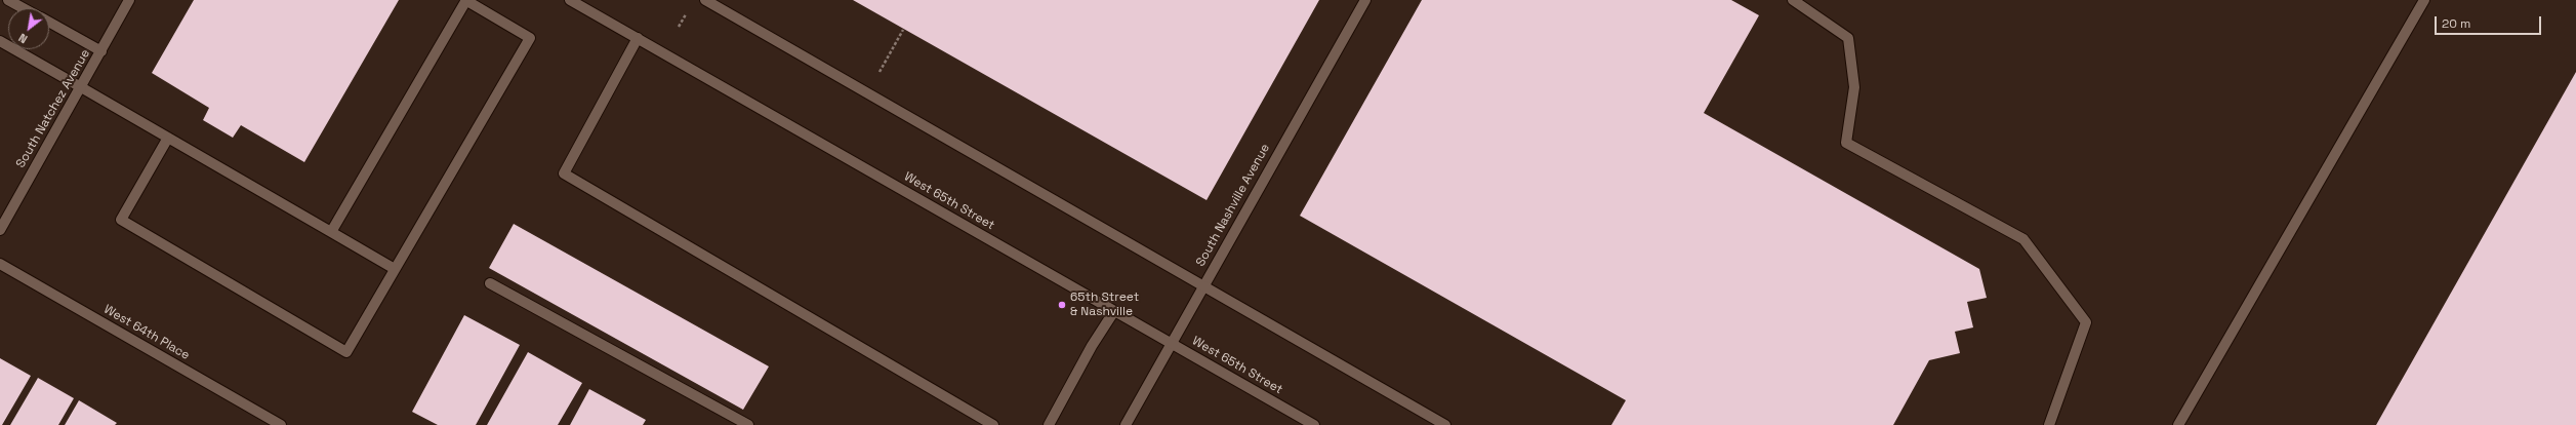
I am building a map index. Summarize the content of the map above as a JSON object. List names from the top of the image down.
{
  "streets": {
    "street": [
      "South Natchez Avenue",
      "West 65th Street",
      "South Nashville Avenue",
      "West 64th Place"
    ]
  },
  "crossings": [
    ["West 65th Street", "South Nashville Avenue"]
  ],
  "places": ["65th Street & Nashville"],
  "scale_bar": "20 m",
  "north": "bottom left"
}
